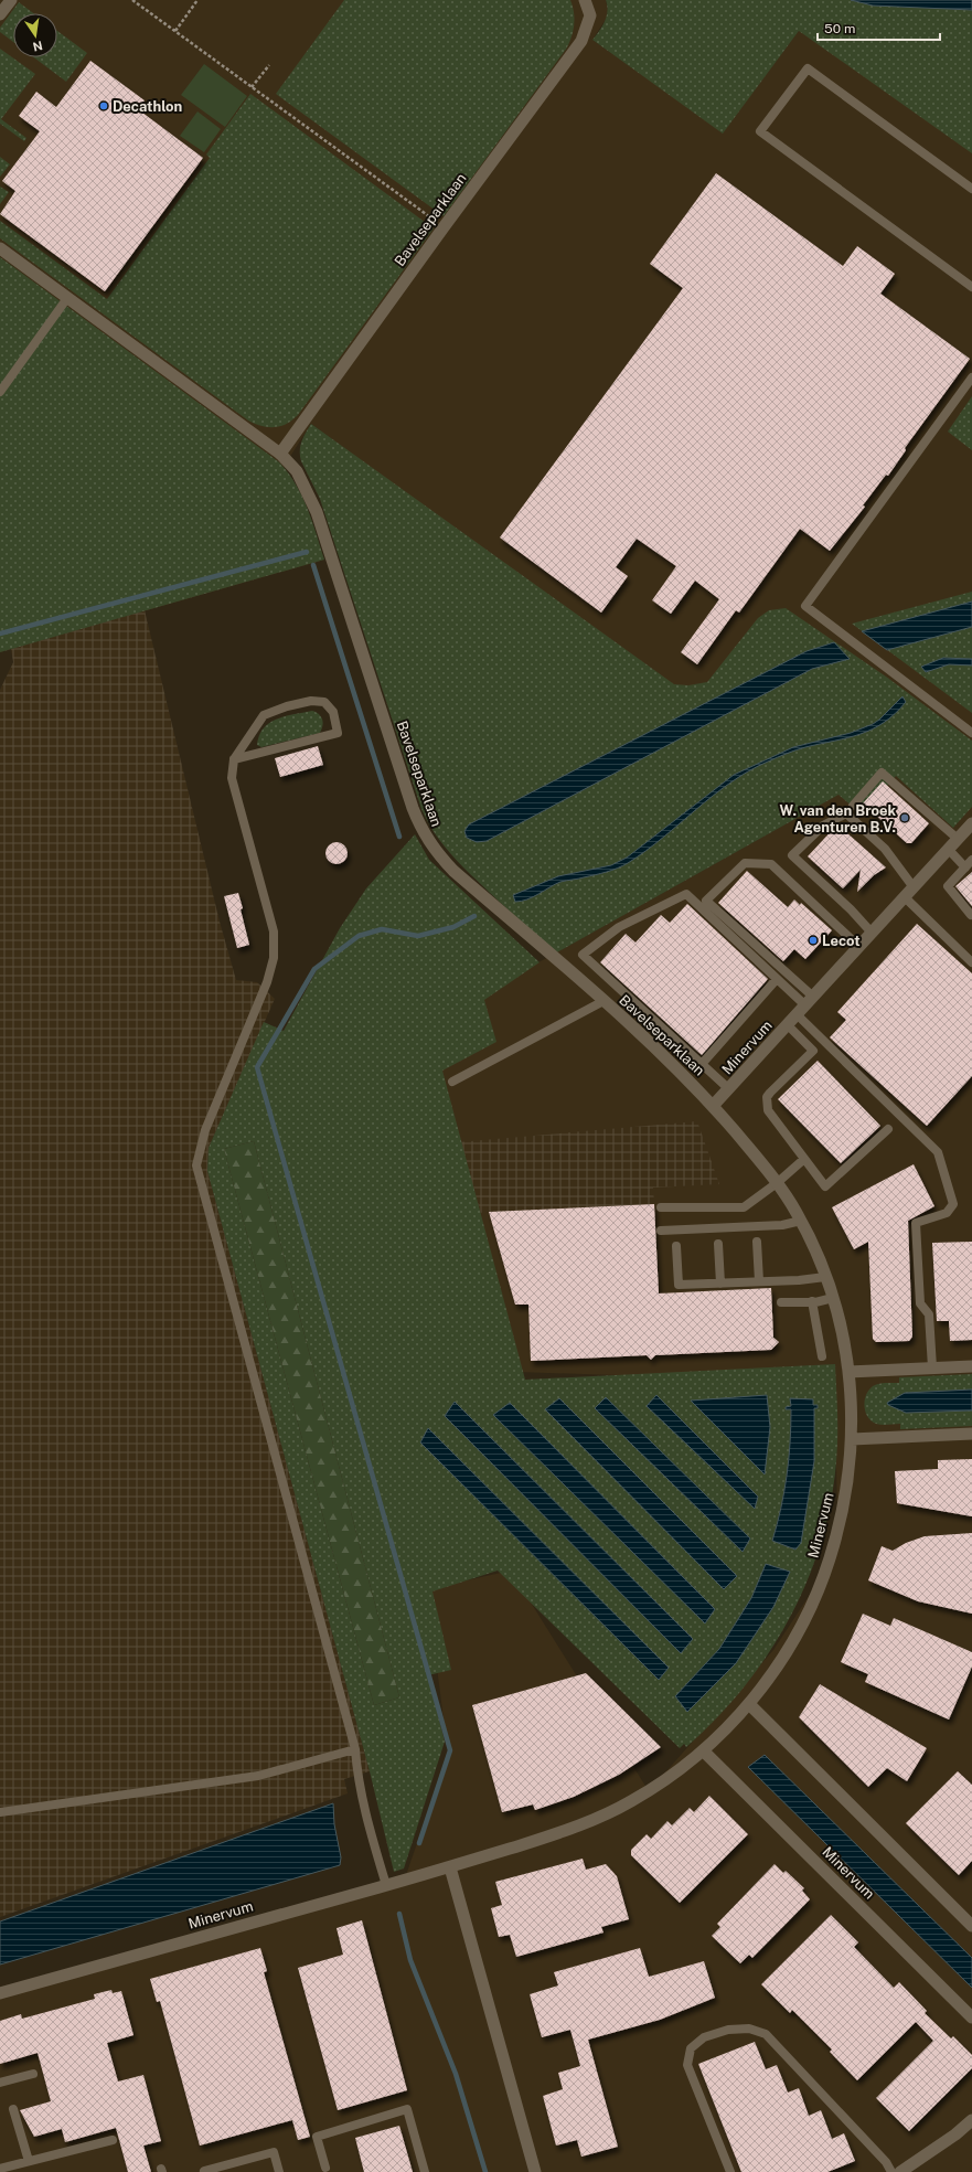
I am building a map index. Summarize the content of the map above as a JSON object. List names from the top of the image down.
{
  "streets": {
    "street": ["Bavelseparklaan", "Minervum"]
  },
  "crossings": [
    ["Bavelseparklaan", "Minervum"]
  ],
  "places": ["Decathlon", "W. van den Broek Agenturen B.V.", "Lecot"],
  "scale_bar": "50 m",
  "north": "bottom"
}
